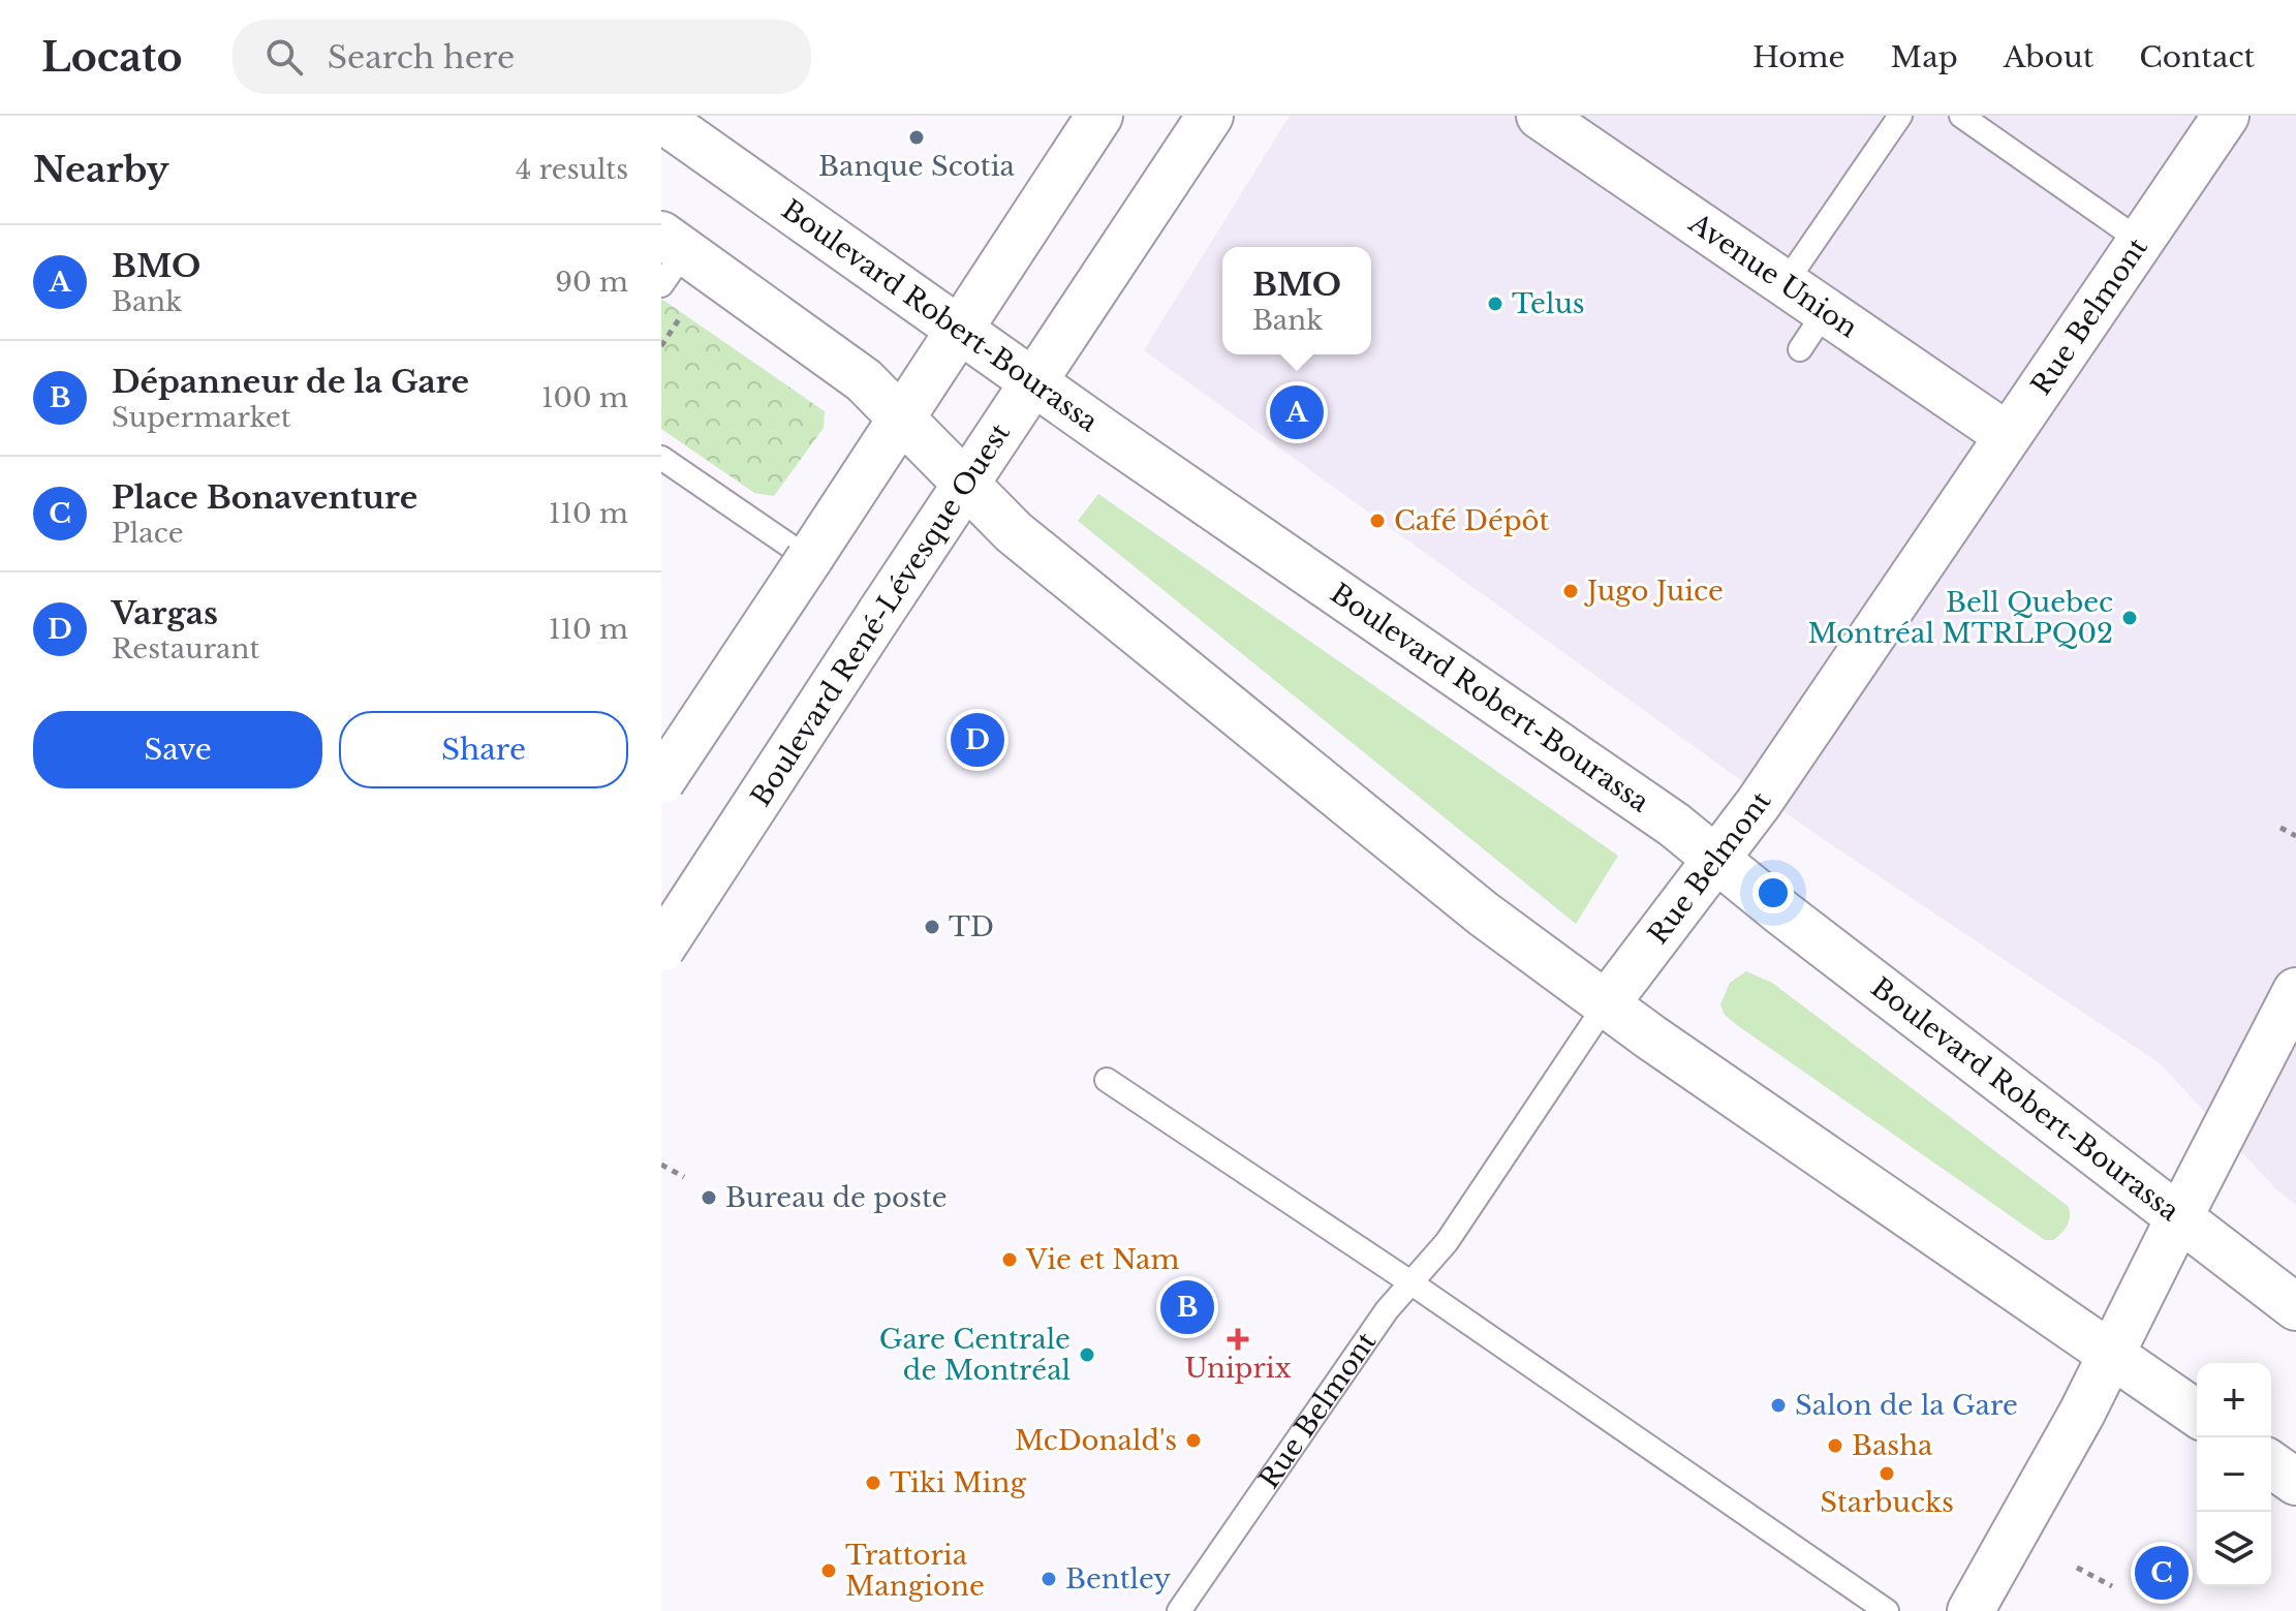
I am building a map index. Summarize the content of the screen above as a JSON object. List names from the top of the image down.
{
  "streets": {
    "main road": [
      "Avenue Union",
      "Boulevard Robert-Bourassa",
      "Rue Belmont",
      "Boulevard René-Lévesque Ouest"
    ]
  },
  "crossings": [
    ["Avenue Union", "Rue Belmont"],
    ["Boulevard Robert-Bourassa", "Rue Belmont"],
    ["Boulevard Robert-Bourassa", "Boulevard René-Lévesque Ouest"]
  ],
  "places": {
    "other": [
      "Banque Scotia",
      "Telus",
      "Café Dépôt",
      "Jugo Juice",
      "Bell Quebec Montréal MTRLPQ02",
      "TD",
      "Bureau de poste",
      "Vie et Nam",
      "Gare Centrale de Montréal",
      "Salon de la Gare",
      "McDonald's",
      "Basha",
      "Starbucks",
      "Tiki Ming",
      "Trattoria Mangione",
      "Bentley"
    ],
    "health": ["Uniprix"]
  },
  "page": {
    "header": "Locato",
    "search": "Search here",
    "nav": [
      "Home",
      "Map",
      "About",
      "Contact"
    ],
    "heading": ["Nearby", "4 results"],
    "list": [
      {
        "mark": "A",
        "name": "BMO",
        "note": "Bank",
        "value": "90 m"
      },
      {
        "mark": "B",
        "name": "Dépanneur de la Gare",
        "note": "Supermarket",
        "value": "100 m"
      },
      {
        "mark": "C",
        "name": "Place Bonaventure",
        "note": "Place",
        "value": "110 m"
      },
      {
        "mark": "D",
        "name": "Vargas",
        "note": "Restaurant",
        "value": "110 m"
      }
    ],
    "popup": ["BMO", "Bank"],
    "pins": [
      "A",
      "D",
      "B",
      "C"
    ],
    "buttons": ["Save", "Share"],
    "map_buttons": ["+", "−"]
  }
}
